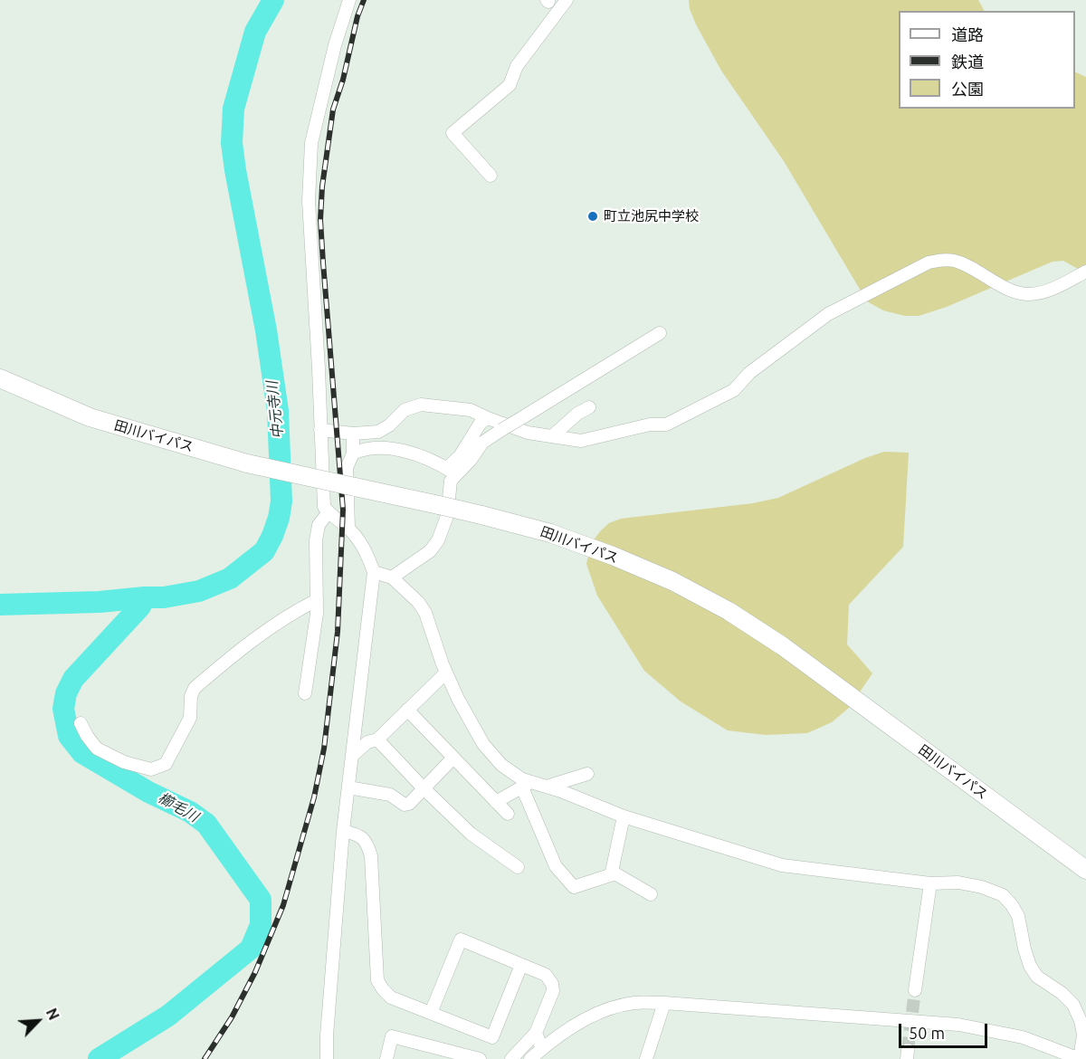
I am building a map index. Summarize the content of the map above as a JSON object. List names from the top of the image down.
{
  "streets": {
    "highway": ["田川バイパス"]
  },
  "water": ["中元寺川", "櫛毛川"],
  "places": ["町立池尻中学校"],
  "legend": ["道路", "鉄道", "公園"],
  "scale_bar": "50 m",
  "north": "top right"
}
